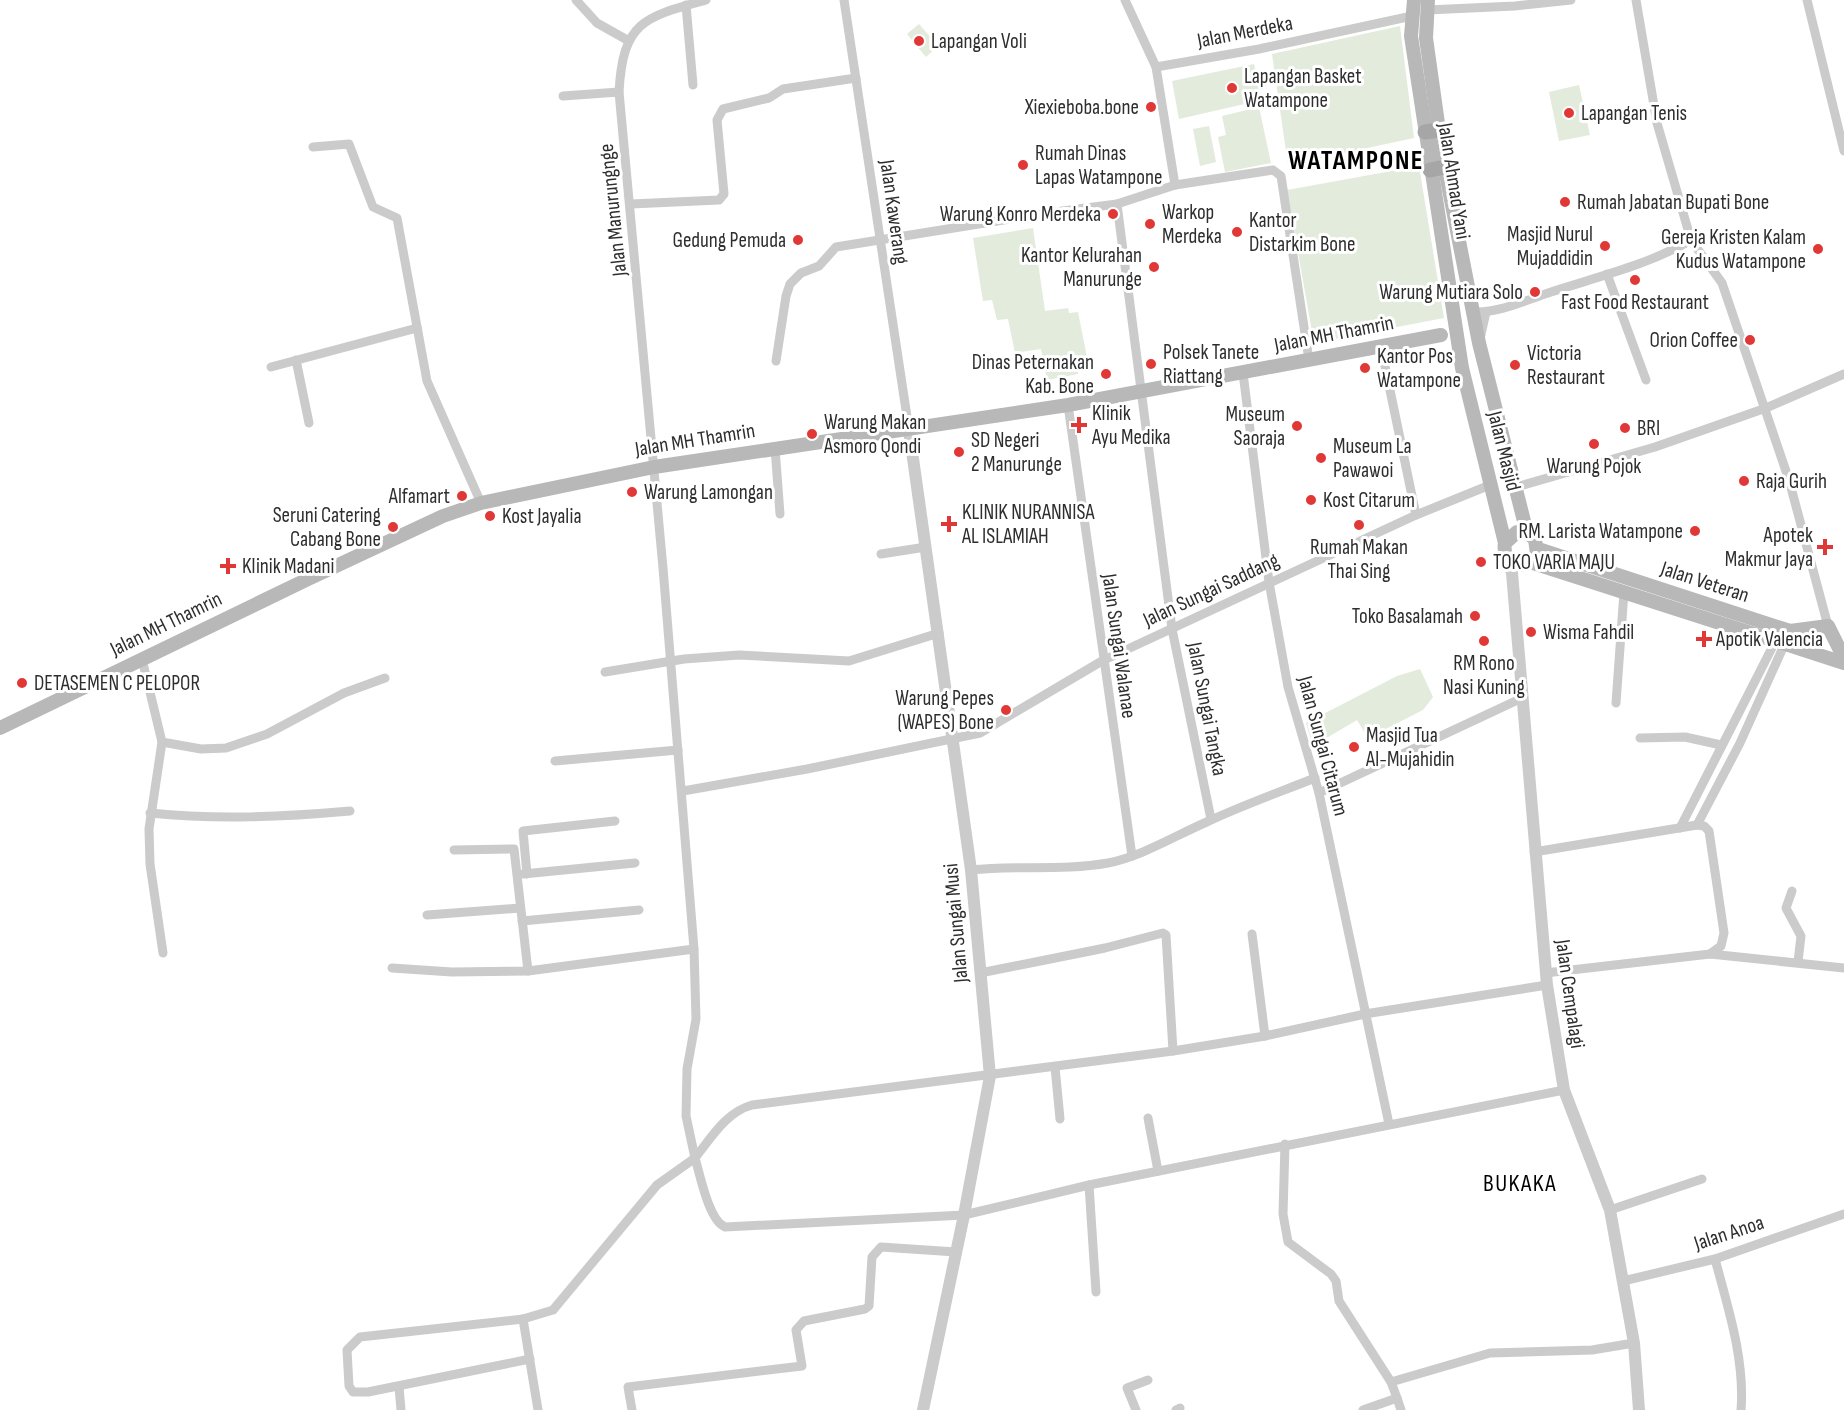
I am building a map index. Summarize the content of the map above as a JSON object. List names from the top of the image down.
{
  "streets": {
    "main road": [
      "Jalan Ahmad Yani",
      "Jalan MH Thamrin",
      "Jalan Masjid",
      "Jalan Veteran"
    ],
    "street": [
      "Jalan Merdeka",
      "Jalan Manurungnge",
      "Jalan Kawerang",
      "Jalan Sungai Saddang",
      "Jalan Sungai Walanae",
      "Jalan Sungai Tangka",
      "Jalan Sungai Citarum",
      "Jalan Sungai Musi",
      "Jalan Cempalagi",
      "Jalan Anoa"
    ]
  },
  "crossings": [
    ["Jalan Merdeka", "Jalan Ahmad Yani"],
    ["Jalan Ahmad Yani", "Jalan Masjid"],
    ["Jalan Manurungnge", "Jalan MH Thamrin"],
    ["Jalan Manurungnge", "Jalan Sungai Saddang"],
    ["Jalan Manurungnge", "Jalan Sungai Musi"],
    ["Jalan Kawerang", "Jalan MH Thamrin"],
    ["Jalan Kawerang", "Jalan Sungai Musi"],
    ["Jalan MH Thamrin", "Jalan Sungai Walanae"],
    ["Jalan MH Thamrin", "Jalan Sungai Tangka"],
    ["Jalan MH Thamrin", "Jalan Sungai Citarum"],
    ["Jalan MH Thamrin", "Jalan Sungai Musi"],
    ["Jalan Masjid", "Jalan Veteran"],
    ["Jalan Masjid", "Jalan Sungai Saddang"],
    ["Jalan Masjid", "Jalan Cempalagi"],
    ["Jalan Veteran", "Jalan Cempalagi"],
    ["Jalan Sungai Saddang", "Jalan Sungai Walanae"],
    ["Jalan Sungai Saddang", "Jalan Sungai Tangka"],
    ["Jalan Sungai Saddang", "Jalan Sungai Citarum"],
    ["Jalan Sungai Saddang", "Jalan Sungai Musi"],
    ["Jalan Cempalagi", "Jalan Anoa"]
  ],
  "districts": ["WATAMPONE", "BUKAKA"],
  "places": {
    "other": [
      "Lapangan Voli",
      "Lapangan Basket Watampone",
      "Xiexieboba.bone",
      "Lapangan Tenis",
      "Rumah Dinas Lapas Watampone",
      "Rumah Jabatan Bupati Bone",
      "Warung Konro Merdeka",
      "Warkop Merdeka",
      "Kantor Distarkim Bone",
      "Gedung Pemuda",
      "Masjid Nurul Mujaddidin",
      "Gereja Kristen Kalam Kudus Watampone",
      "Kantor Kelurahan Manurunge",
      "Fast Food Restaurant",
      "Warung Mutiara Solo",
      "Orion Coffee",
      "Polsek Tanete Riattang",
      "Victoria Restaurant",
      "Kantor Pos Watampone",
      "Dinas Peternakan Kab. Bone",
      "Museum Saoraja",
      "BRI",
      "Warung Makan Asmoro Qondi",
      "Warung Pojok",
      "SD Negeri 2 Manurunge",
      "Museum La Pawawoi",
      "Raja Gurih",
      "Warung Lamongan",
      "Alfamart",
      "Kost Citarum",
      "Kost Jayalia",
      "Rumah Makan Thai Sing",
      "Seruni Catering Cabang Bone",
      "RM. Larista Watampone",
      "TOKO VARIA MAJU",
      "Toko Basalamah",
      "Wisma Fahdil",
      "RM Rono Nasi Kuning",
      "DETASEMEN C PELOPOR",
      "Warung Pepes (WAPES) Bone",
      "Masjid Tua Al-Mujahidin"
    ],
    "health": [
      "Klinik Ayu Medika",
      "KLINIK NURANNISA AL ISLAMIAH",
      "Apotek Makmur Jaya",
      "Klinik Madani",
      "Apotik Valencia"
    ]
  }
}
